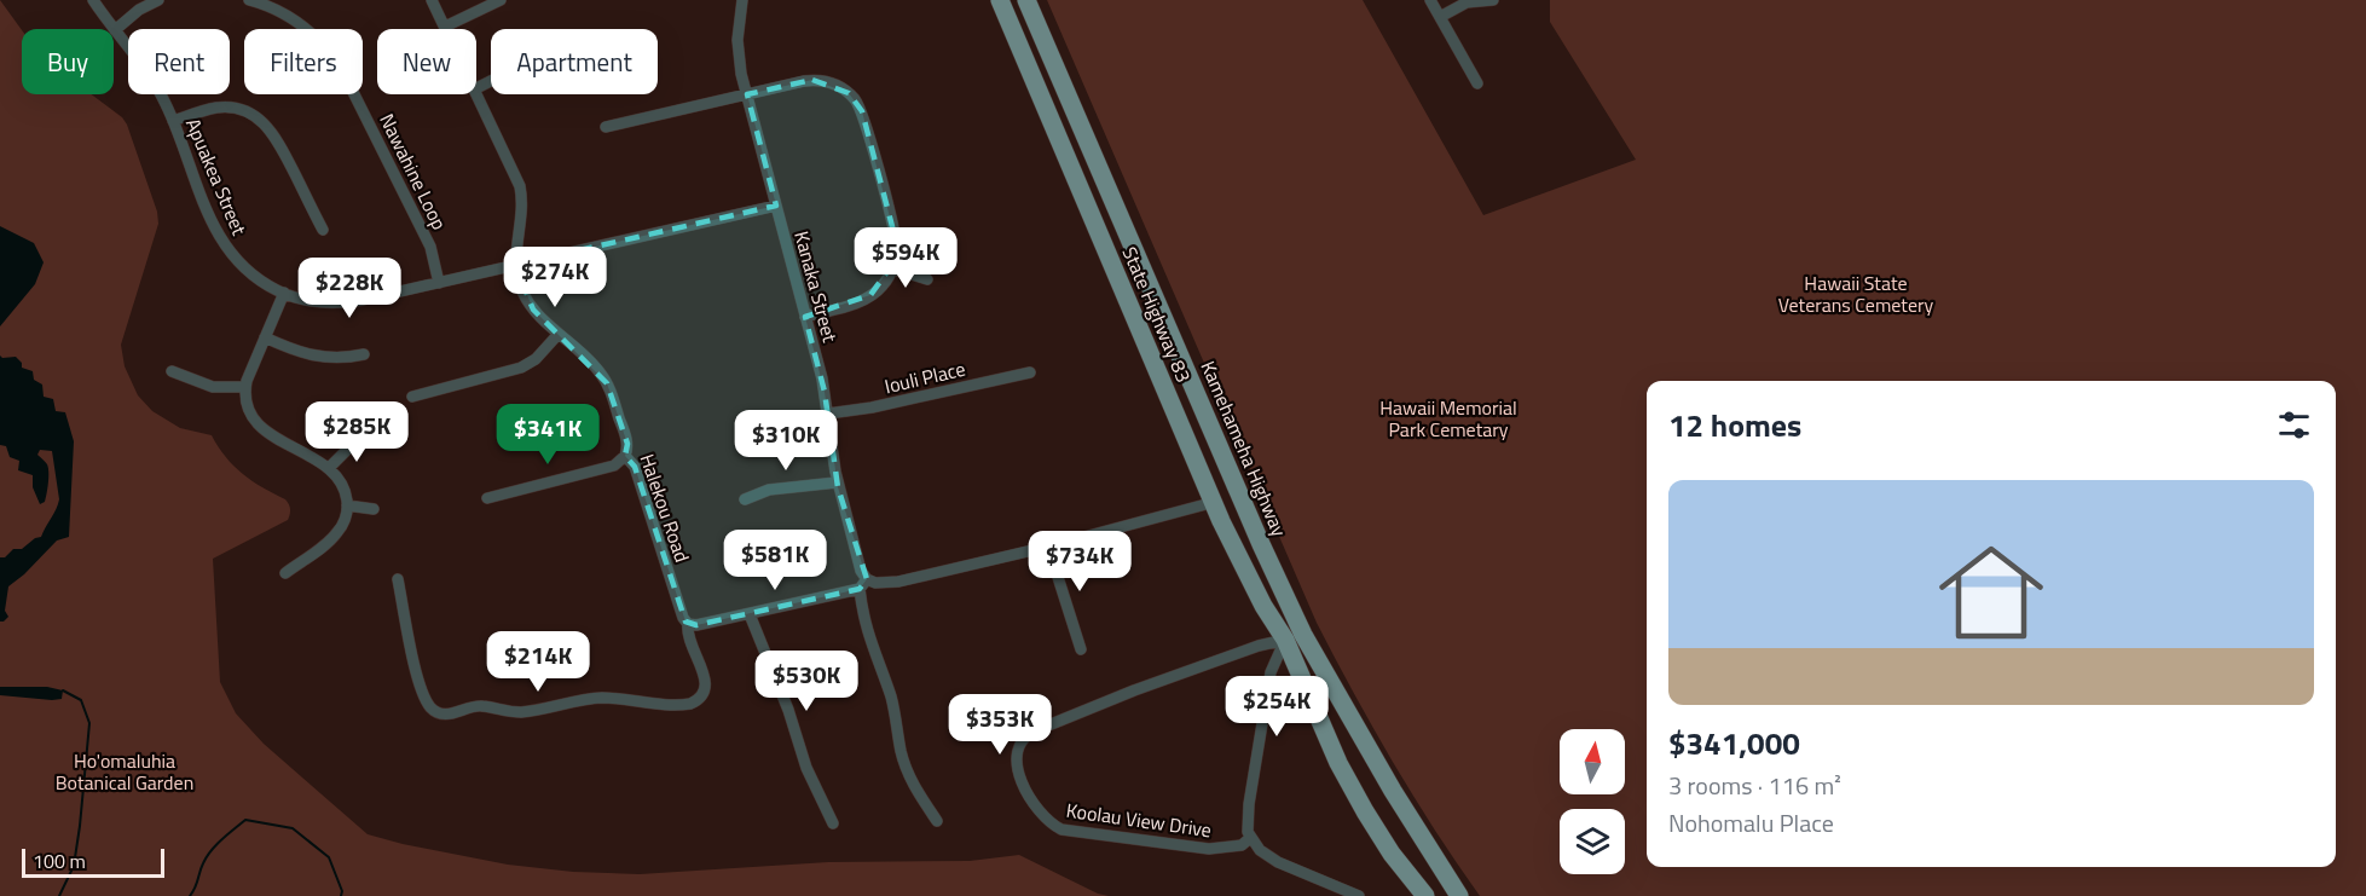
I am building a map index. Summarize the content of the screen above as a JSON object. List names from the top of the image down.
{
  "streets": {
    "main road": ["State Highway 83", "Kamehameha Highway"],
    "street": [
      "Nawahine Loop",
      "Apuakea Street",
      "Kanaka Street",
      "Iouli Place",
      "Halekou Road",
      "Koolau View Drive"
    ]
  },
  "crossings": [
    ["Nawahine Loop", "Apuakea Street"],
    ["Apuakea Street", "Kanaka Street"],
    ["Apuakea Street", "Halekou Road"],
    ["Kanaka Street", "Iouli Place"],
    ["State Highway 83", "Kamehameha Highway"],
    ["State Highway 83", "Koolau View Drive"],
    ["Kamehameha Highway", "Koolau View Drive"]
  ],
  "parks": ["Hawaii State Veterans Cemetery", "Hawaii Memorial Park Cemetary", "Ho'omaluhia Botanical Garden"],
  "scale_bar": "100 m",
  "north": "top",
  "page": {
    "chip": [
      "Buy",
      "Rent",
      "Filters",
      "New",
      "Apartment"
    ],
    "price": [
      "$594K",
      "$274K",
      "$228K",
      "$285K",
      "$341K",
      "$310K",
      "$581K",
      "$734K",
      "$214K",
      "$530K",
      "$254K",
      "$353K"
    ],
    "heading": "12 homes",
    "list": [
      {
        "name": "$341,000",
        "note": "3 rooms · 116 m² · Nohomalu Place"
      }
    ],
    "scale": "100 m"
  }
}
